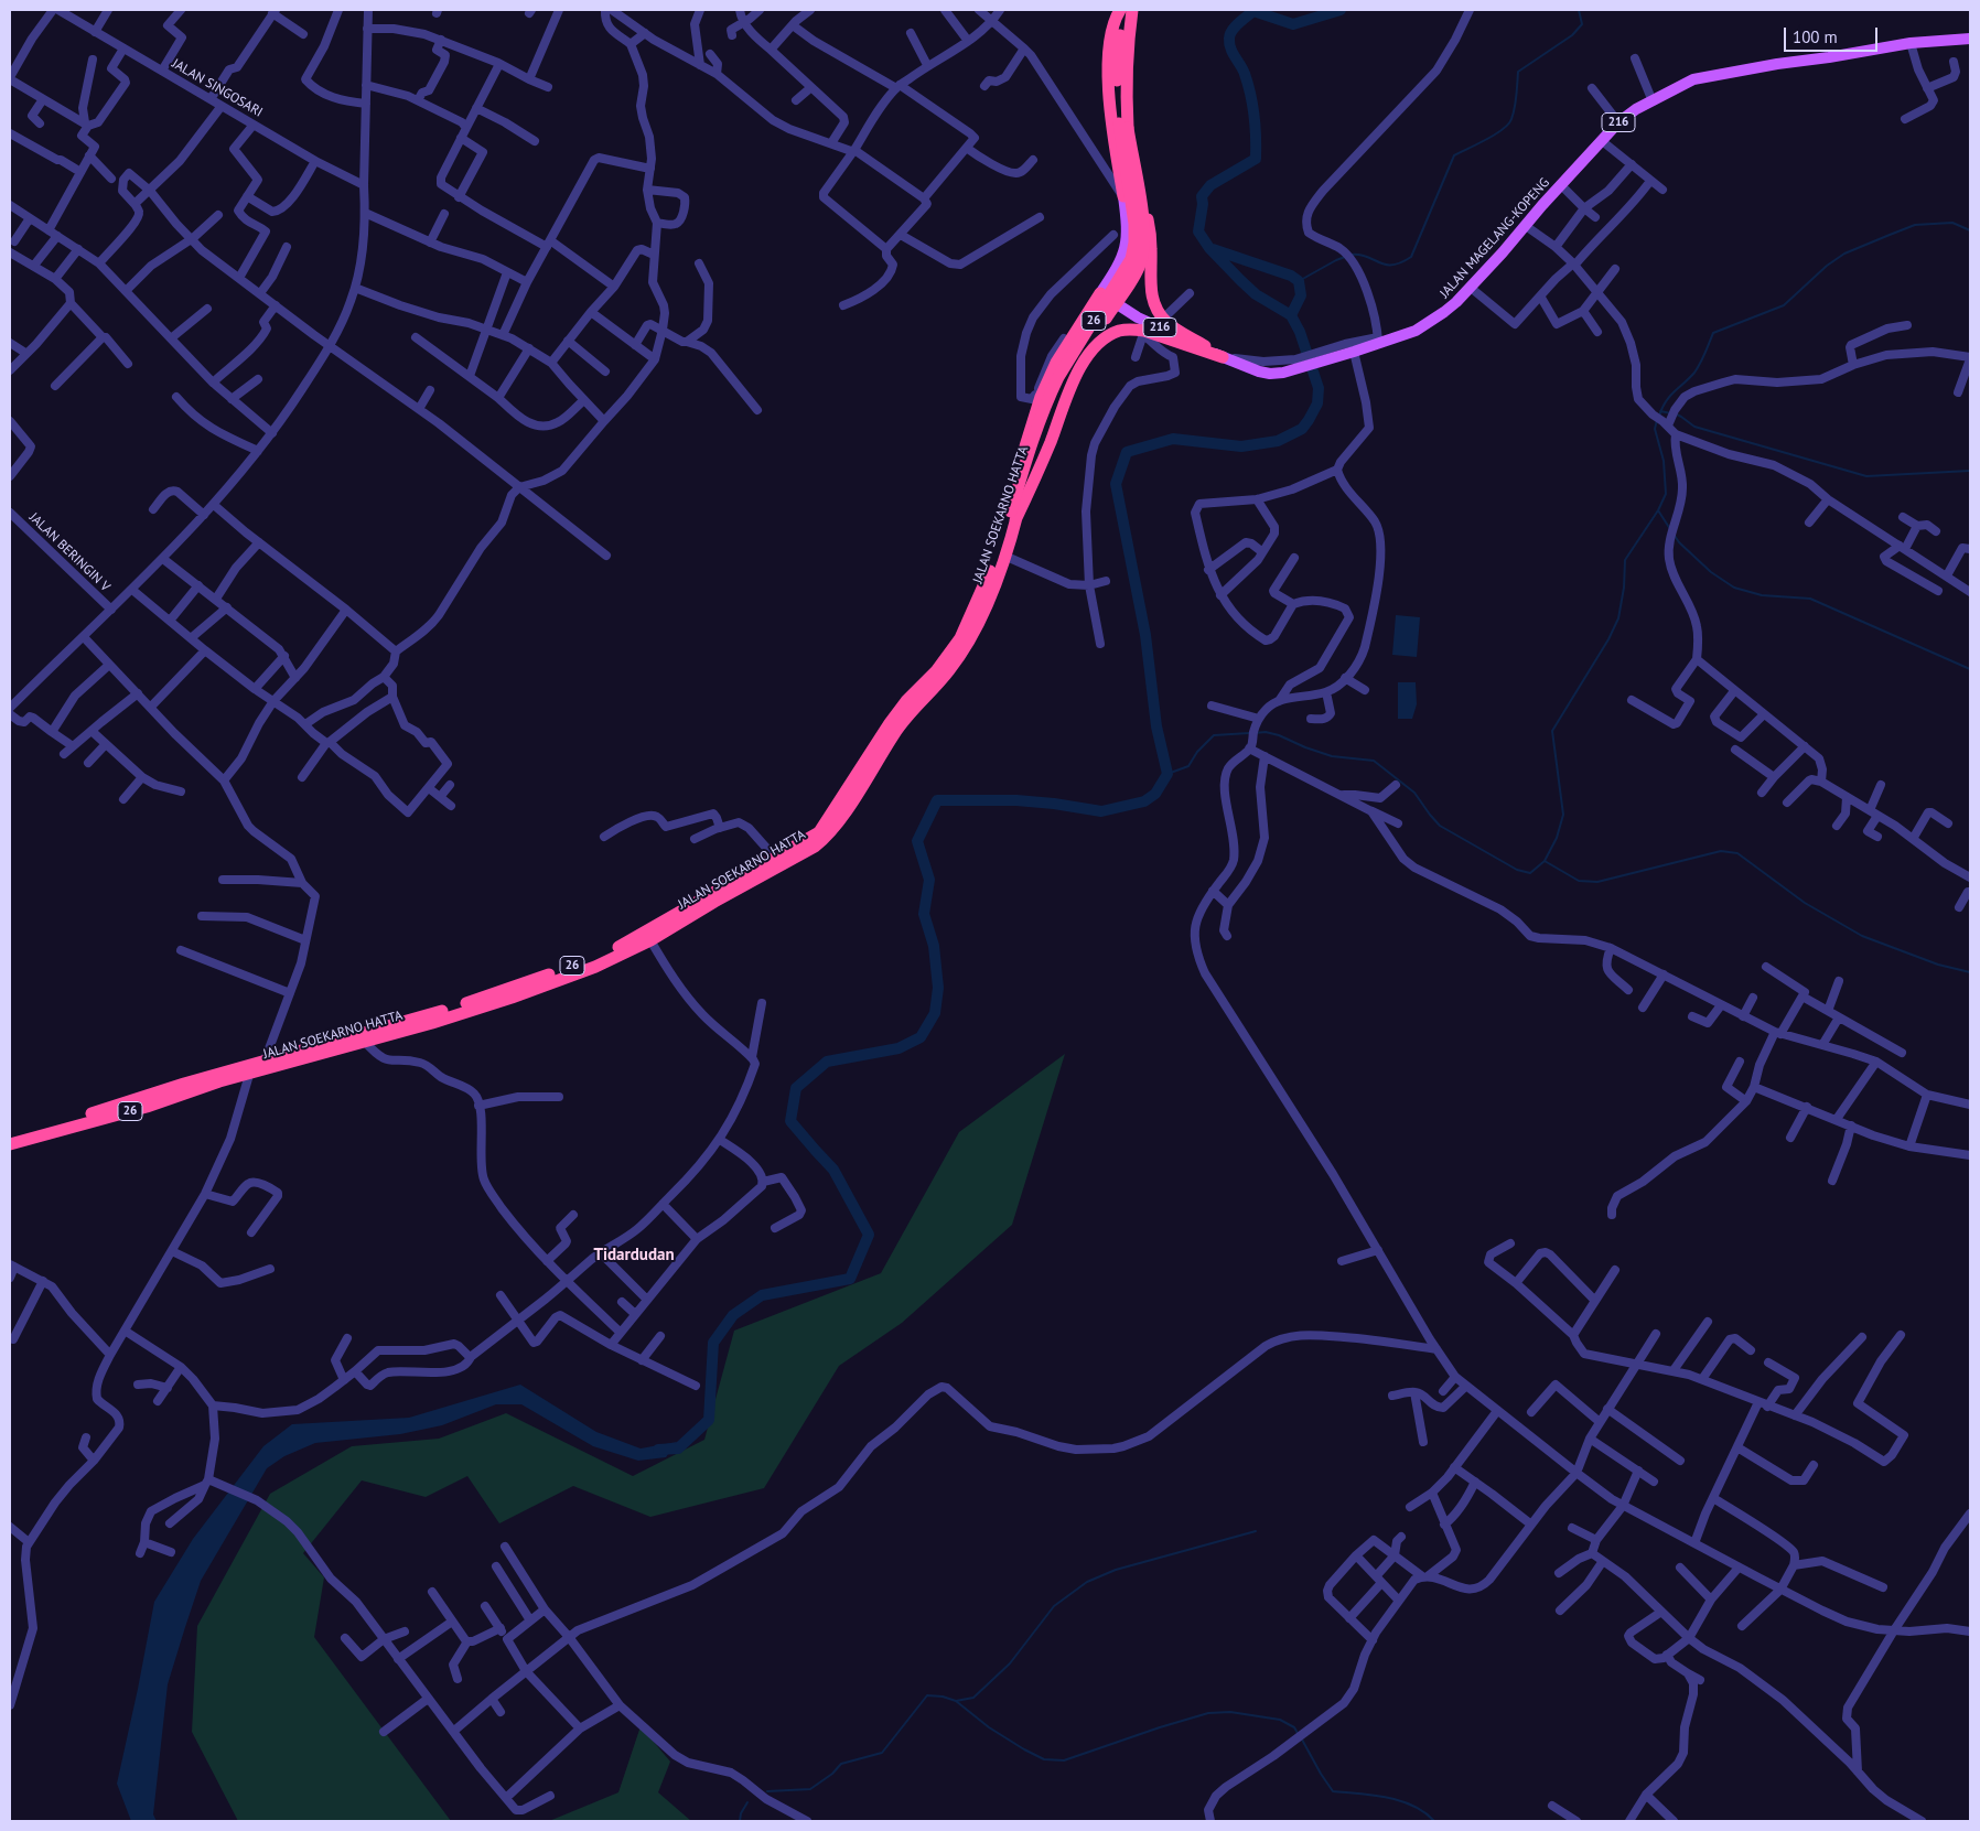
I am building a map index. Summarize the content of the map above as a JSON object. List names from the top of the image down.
{
  "streets": {
    "highway": ["26", "JALAN SOEKARNO HATTA"],
    "main road": ["216", "JALAN MAGELANG-KOPENG"],
    "street": ["JALAN SINGOSARI", "JALAN BERINGIN V"]
  },
  "crossings": [
    ["26", "JALAN SOEKARNO HATTA"]
  ],
  "districts": ["Tidardudan"],
  "scale_bar": "100 m"
}
